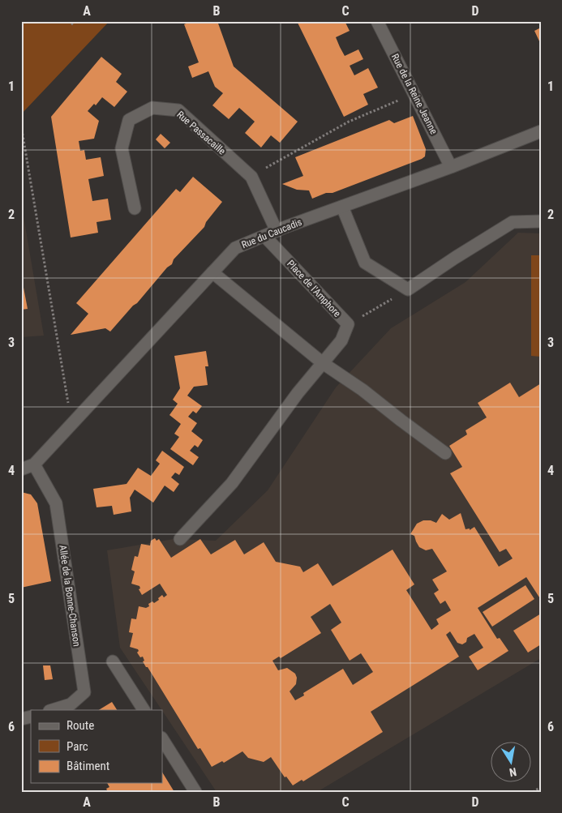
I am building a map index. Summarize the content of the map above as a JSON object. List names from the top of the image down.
{
  "streets": {
    "street": [
      "Rue de la Reine Jeanne",
      "Rue Passacaille",
      "Rue du Caucadis",
      "Place de l'Amphore",
      "Allée de la Bonne-Chanson"
    ]
  },
  "crossings": [
    ["Rue de la Reine Jeanne", "Rue du Caucadis"],
    ["Rue Passacaille", "Rue du Caucadis"],
    ["Rue du Caucadis", "Place de l'Amphore"],
    ["Rue du Caucadis", "Allée de la Bonne-Chanson"]
  ],
  "legend": ["Route", "Parc", "Bâtiment"],
  "north": "bottom",
  "grid": {
    "columns": [
      "A",
      "B",
      "C",
      "D"
    ],
    "rows": [
      "1",
      "2",
      "3",
      "4",
      "5",
      "6"
    ]
  }
}
